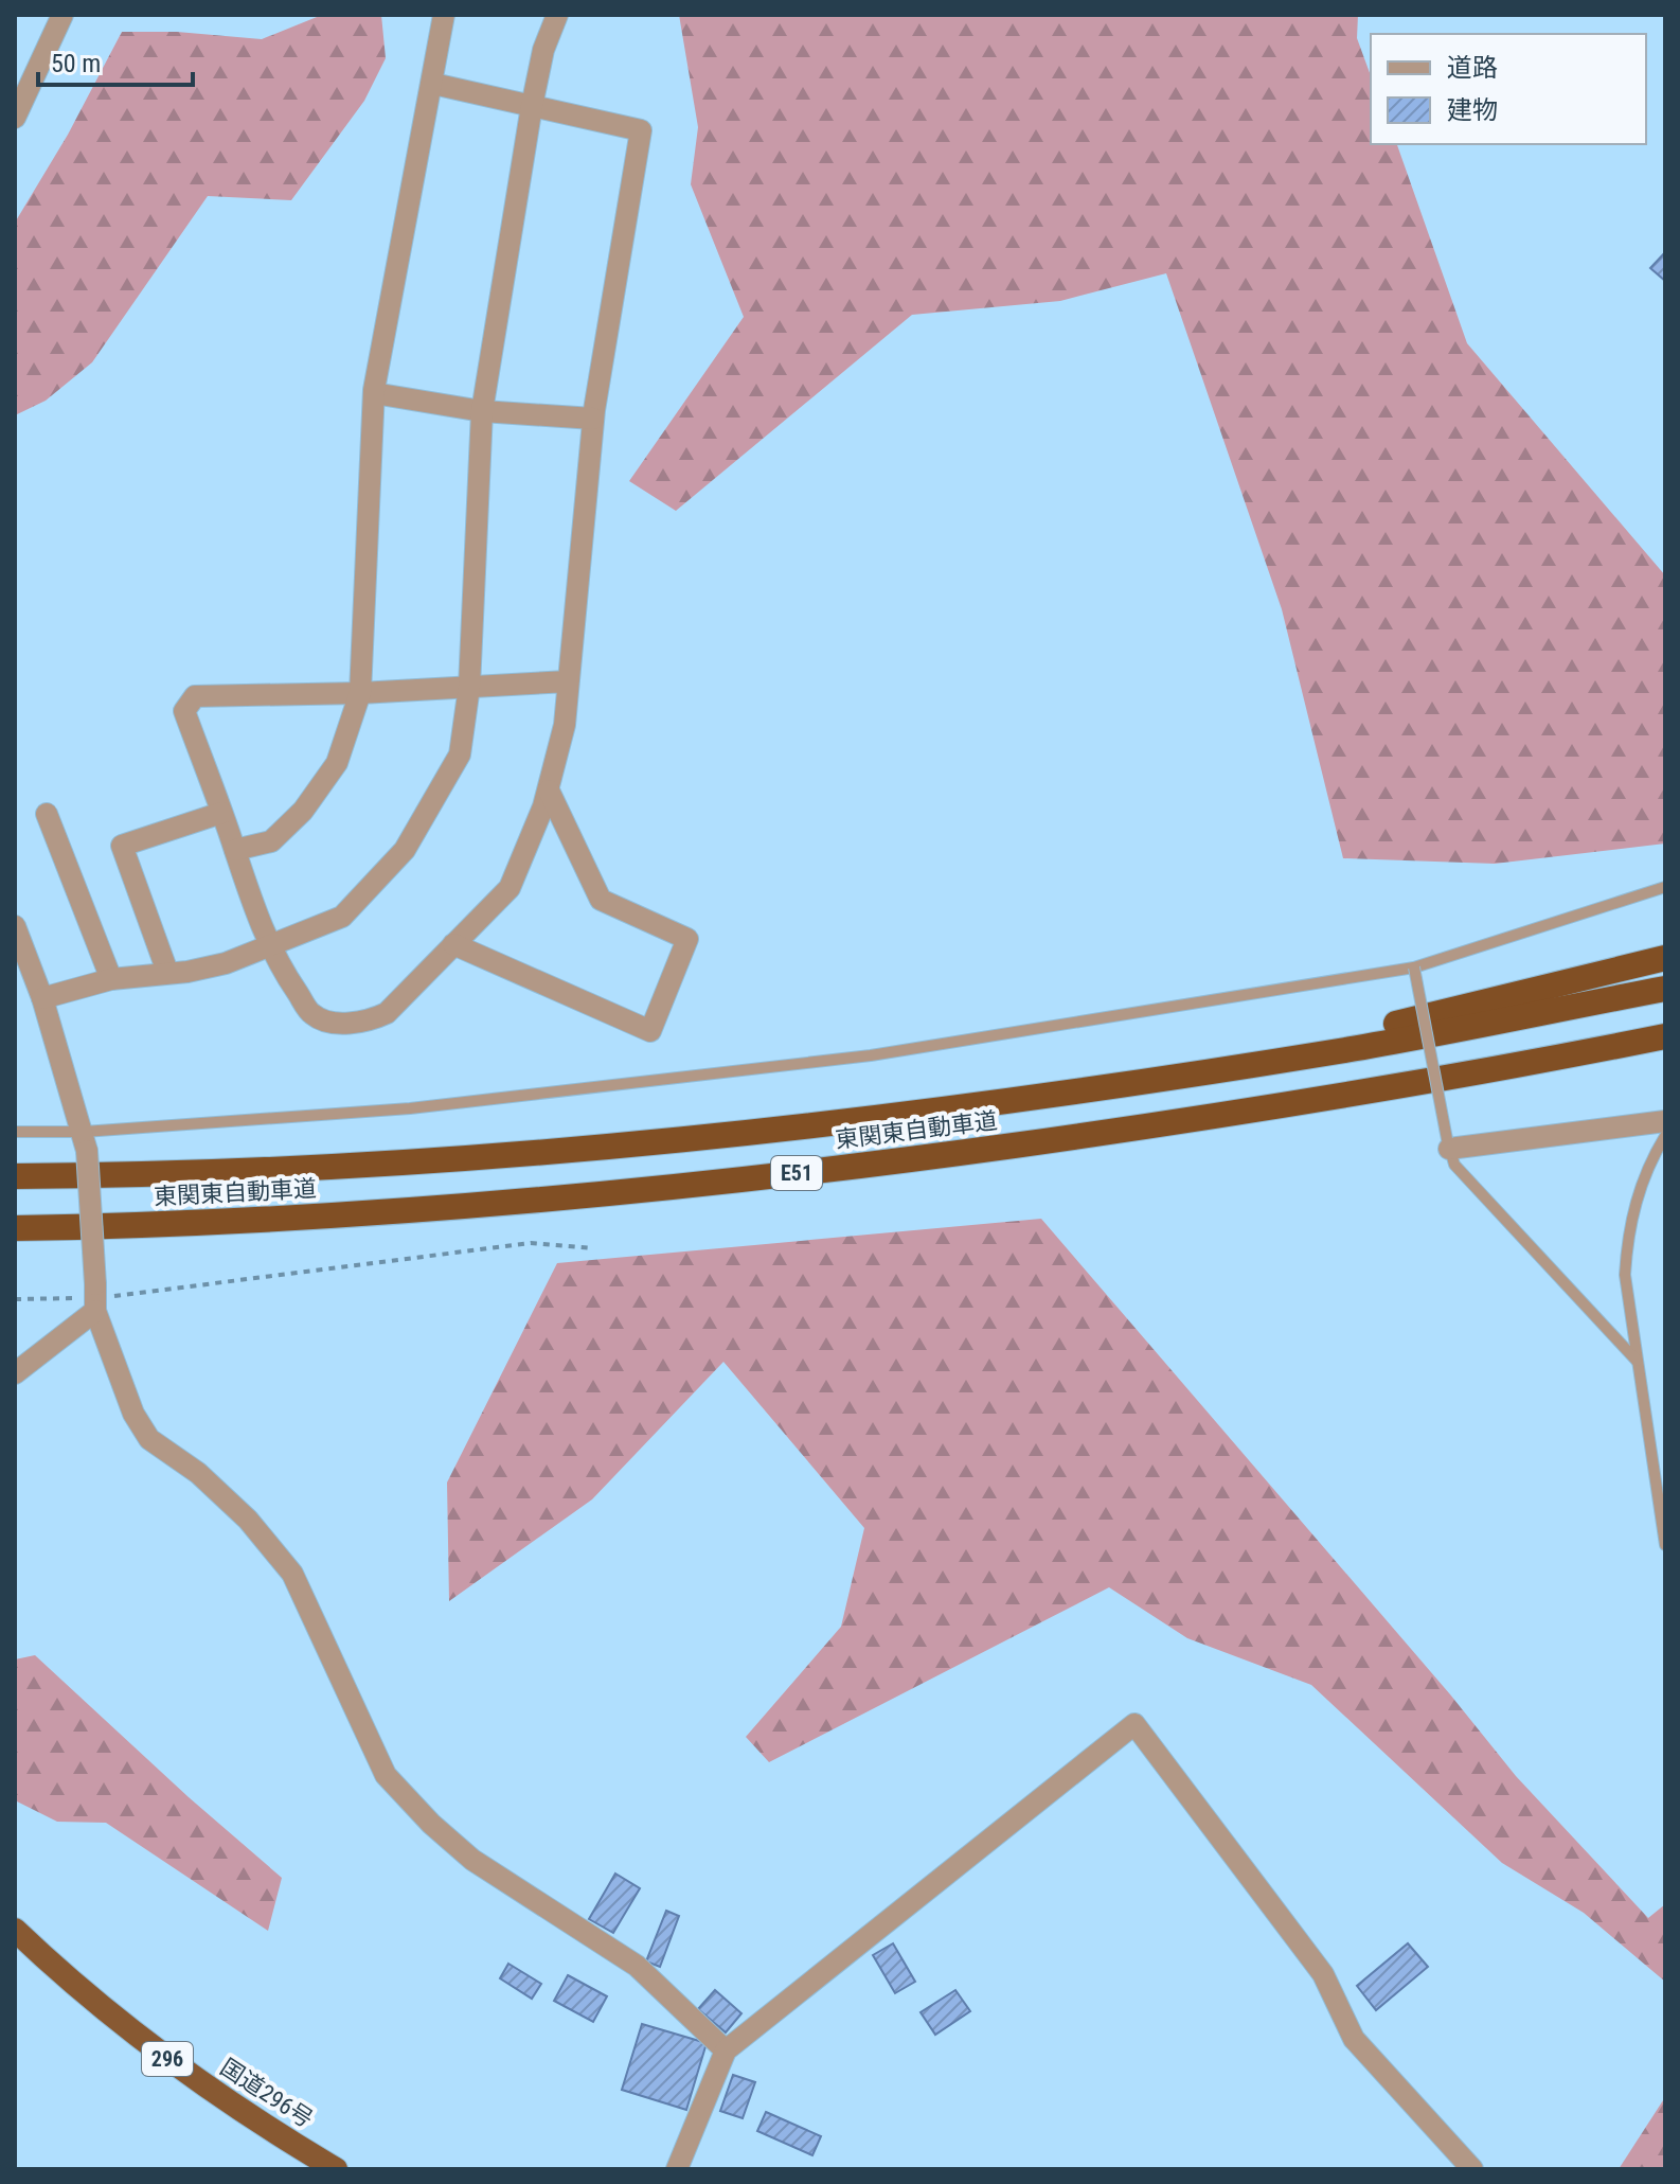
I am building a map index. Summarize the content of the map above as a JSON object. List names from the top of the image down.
{
  "streets": {
    "highway": [
      "東関東自動車道",
      "E51",
      "296",
      "国道296号"
    ]
  },
  "legend": ["道路", "建物"],
  "scale_bar": "50 m"
}
